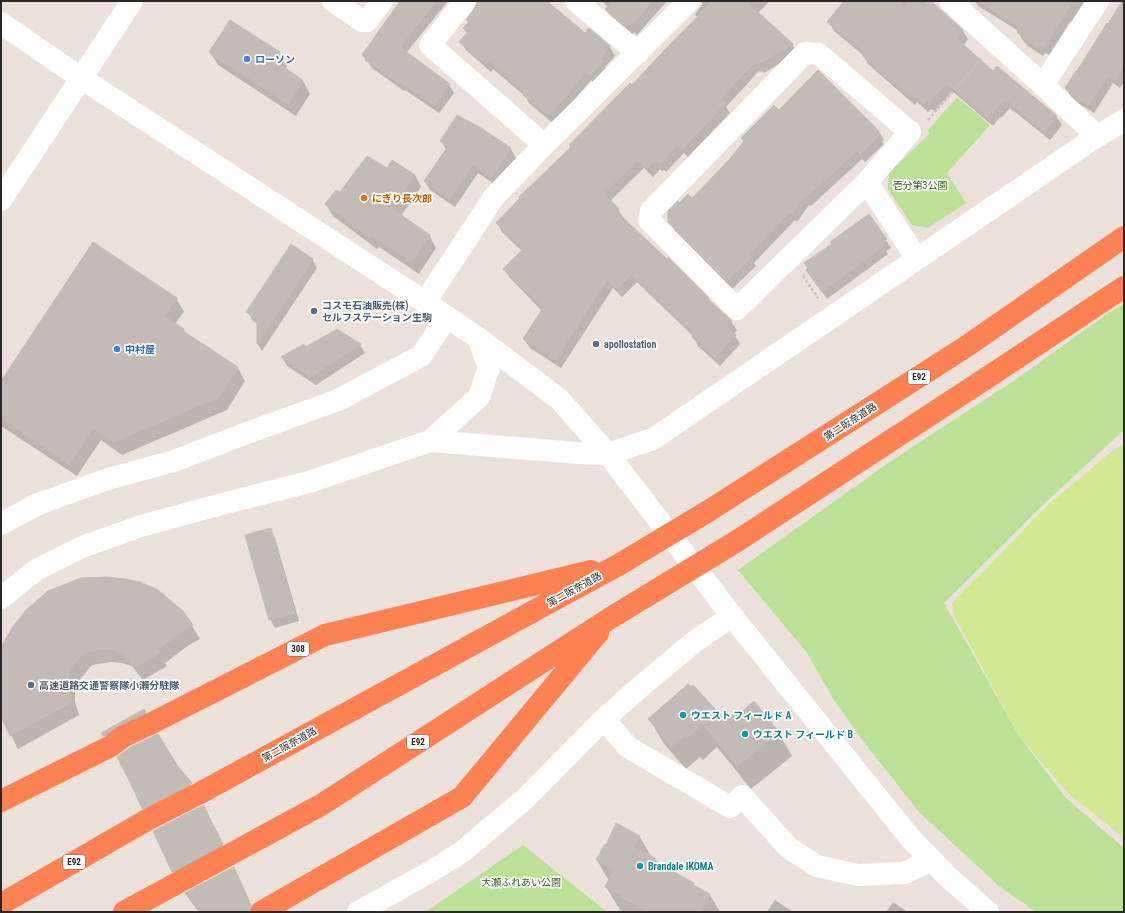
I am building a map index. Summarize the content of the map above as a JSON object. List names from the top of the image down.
{
  "streets": {
    "highway": ["E92", "第二阪奈道路", "308"]
  },
  "crossings": [
    ["第二阪奈道路", "308"]
  ],
  "parks": ["壱分第3公園", "大瀬ふれあい公園"],
  "places": [
    "ローソン",
    "にぎり長次郎",
    "コスモ石油販売(株) セルフステーション生駒",
    "apollostation",
    "中村屋",
    "高速道路交通警察隊小瀬分駐隊",
    "ウエスト フィールド A",
    "ウエスト フィールド B",
    "Brandale IKOMA"
  ]
}
